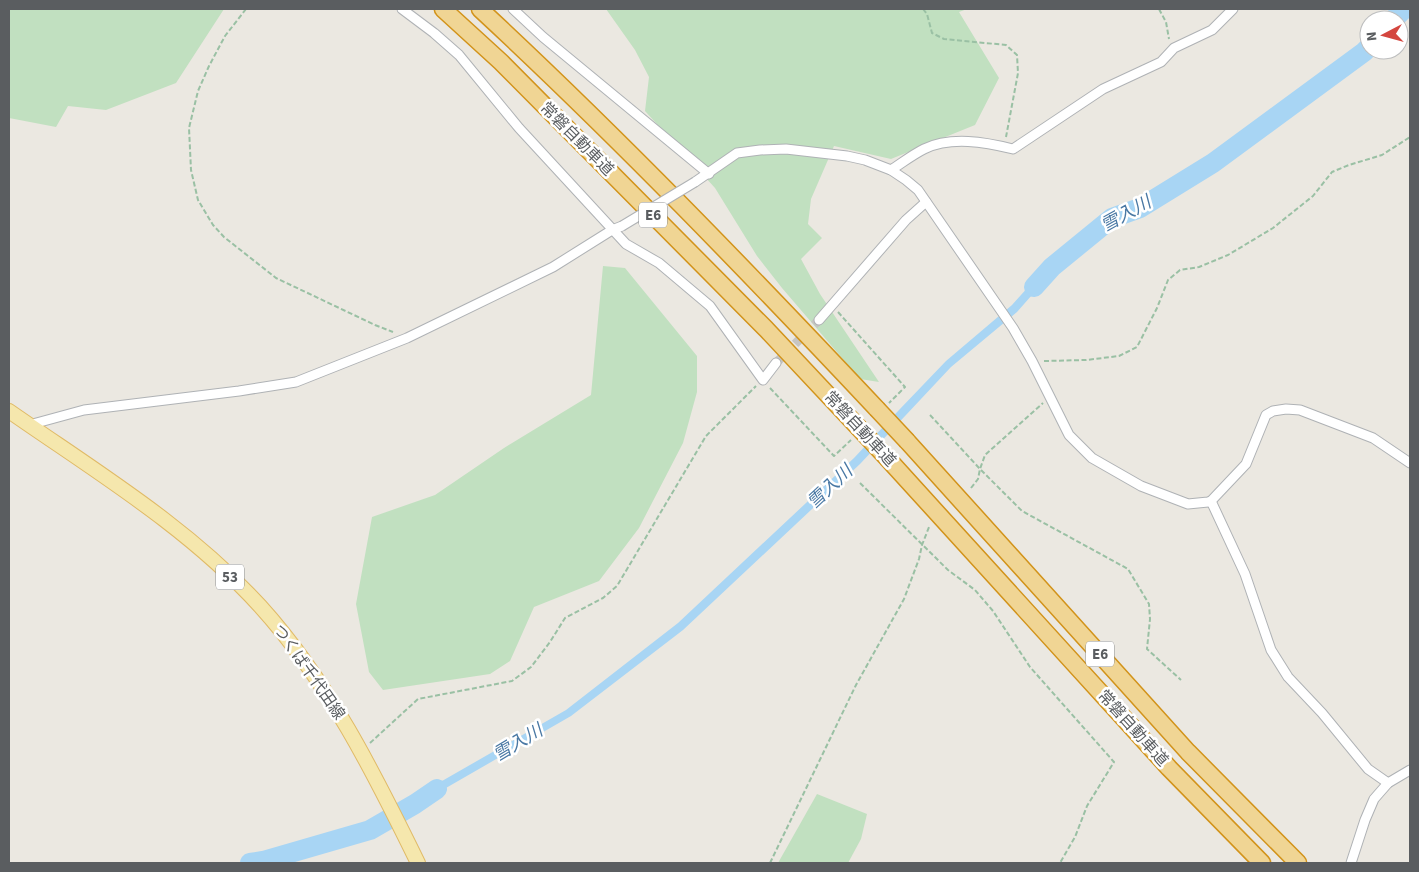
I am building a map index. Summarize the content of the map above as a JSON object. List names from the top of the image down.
{
  "streets": {
    "highway": ["常磐自動車道", "E6"],
    "main road": ["53", "つくば千代田線"]
  },
  "water": ["雪入川"],
  "north": "left"
}
